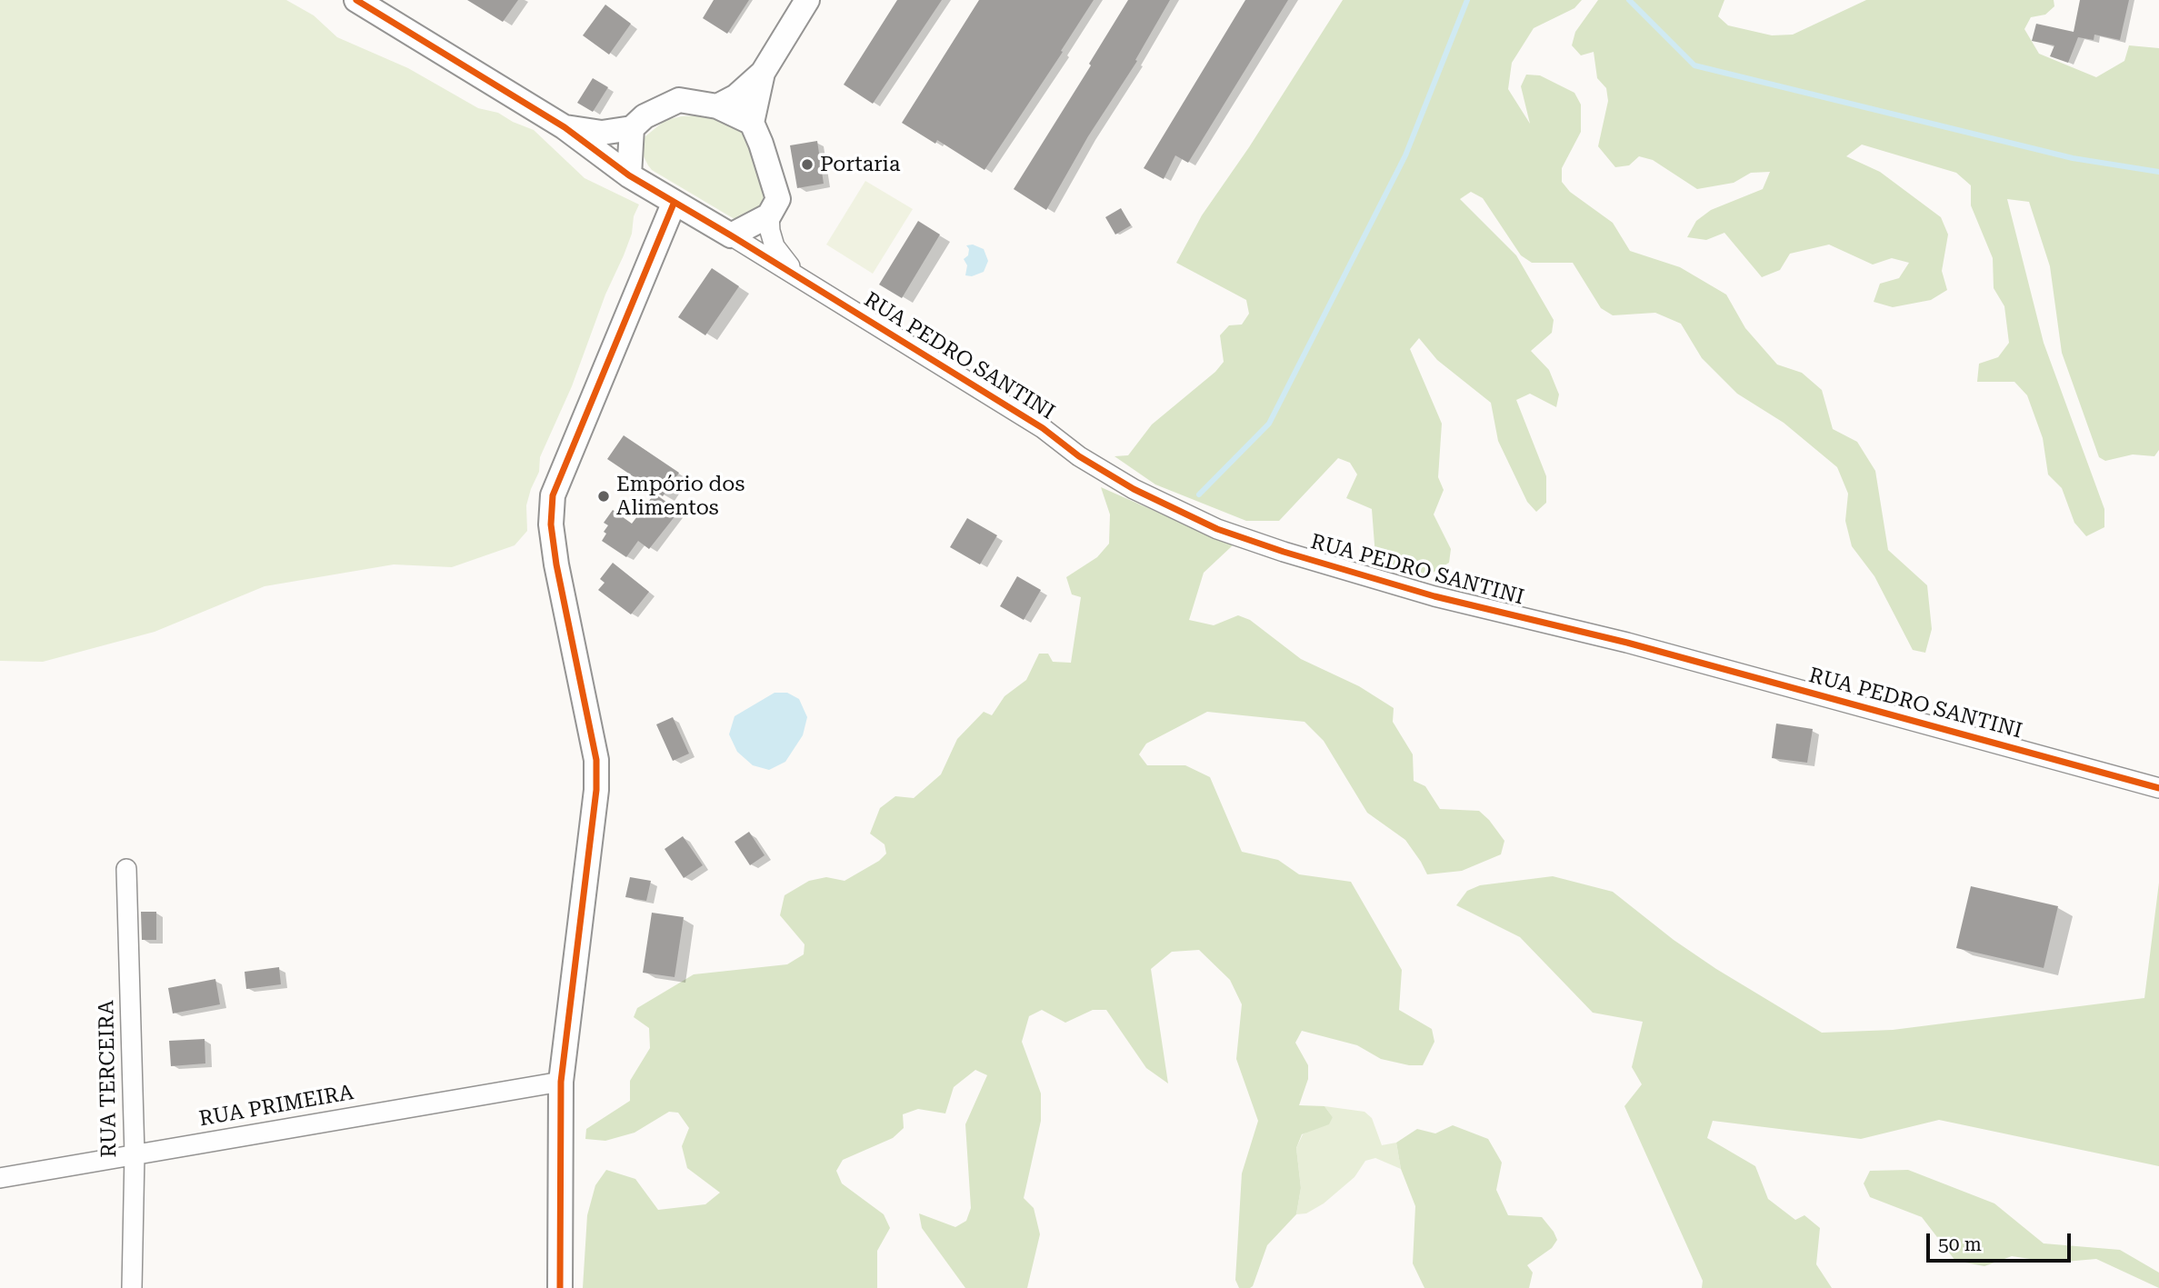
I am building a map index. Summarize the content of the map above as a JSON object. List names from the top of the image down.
{
  "streets": {
    "street": ["RUA PEDRO SANTINI", "RUA TERCEIRA", "RUA PRIMEIRA"]
  },
  "crossings": [
    ["RUA TERCEIRA", "RUA PRIMEIRA"]
  ],
  "places": ["Portaria", "Empório dos Alimentos"],
  "scale_bar": "50 m"
}
